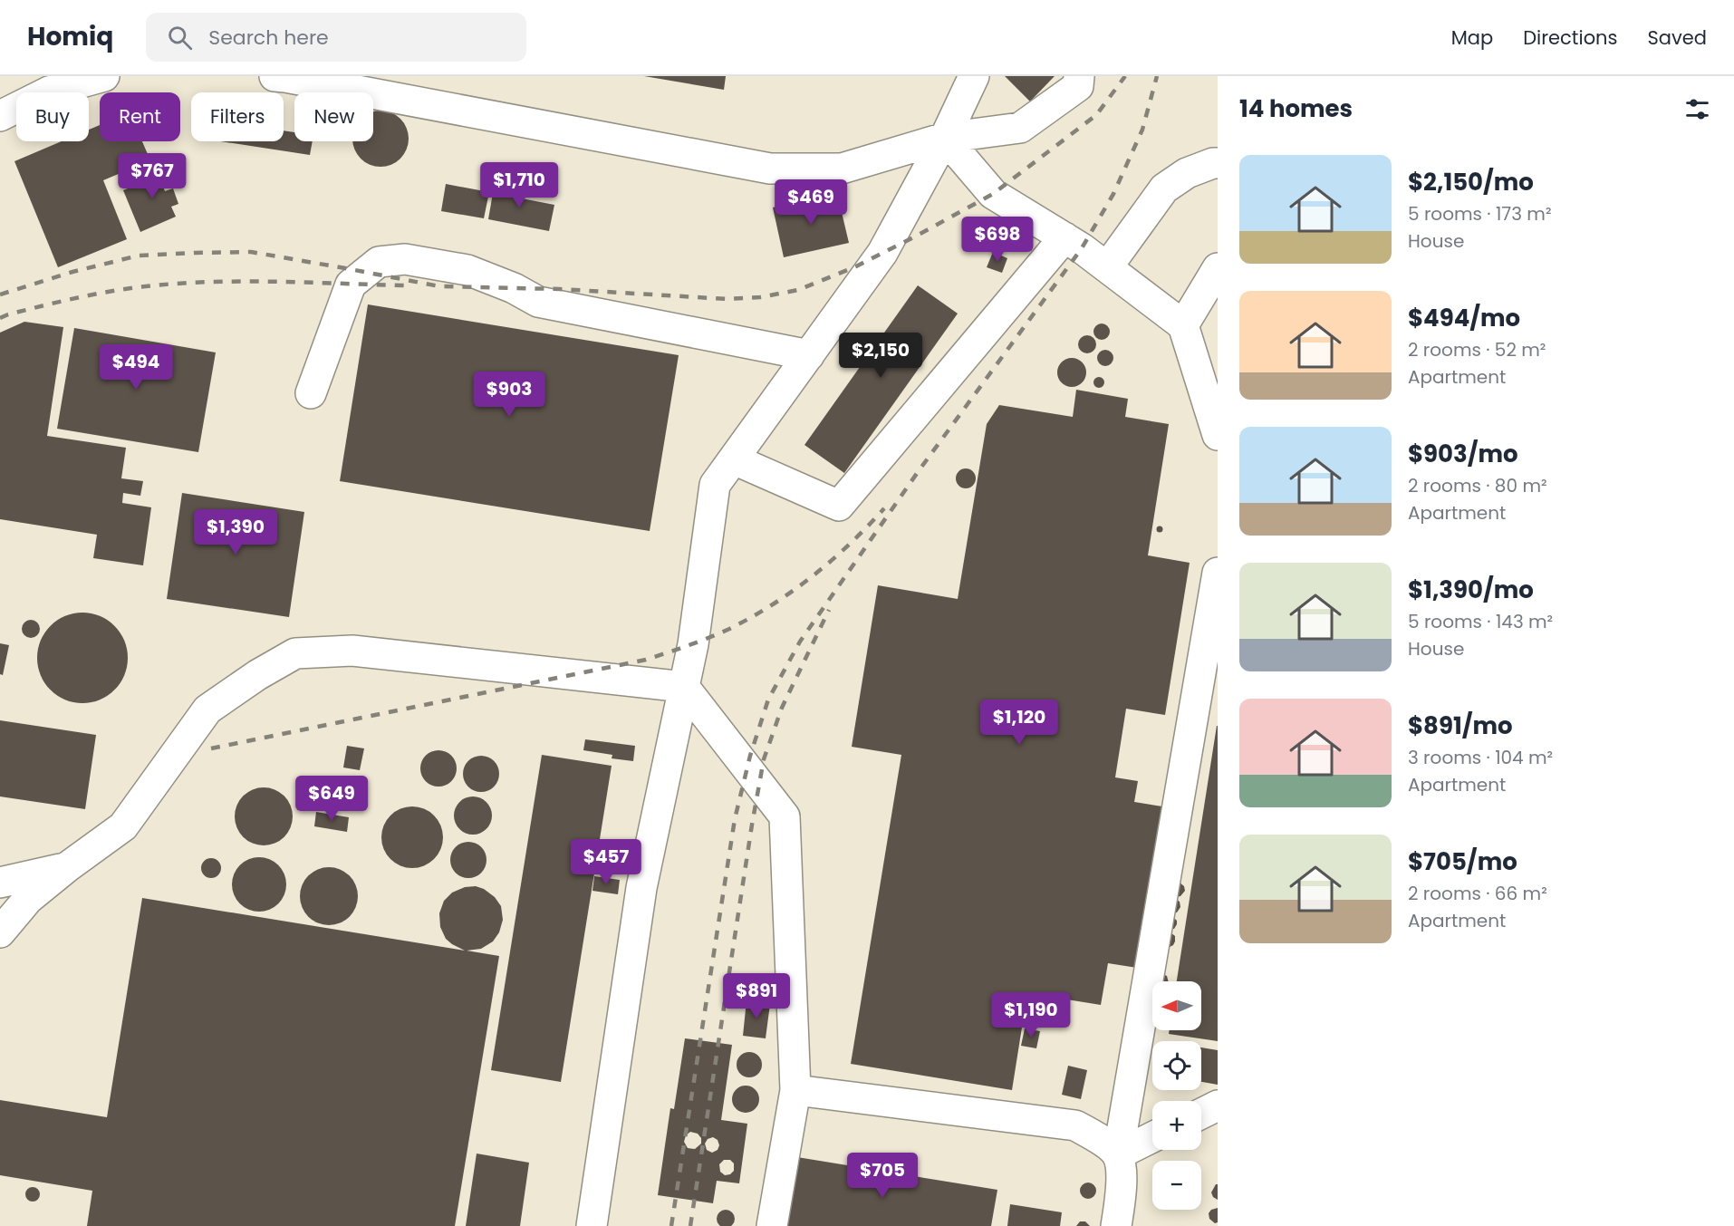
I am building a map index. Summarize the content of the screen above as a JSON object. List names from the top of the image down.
{
  "north": "left",
  "page": {
    "header": "Homiq",
    "search": "Search here",
    "nav": ["Map", "Directions", "Saved"],
    "heading": "14 homes",
    "chip": [
      "Buy",
      "Rent",
      "Filters",
      "New"
    ],
    "list": [
      {
        "name": "$2,150/mo",
        "note": "5 rooms · 173 m² · House"
      },
      {
        "name": "$494/mo",
        "note": "2 rooms · 52 m² · Apartment"
      },
      {
        "name": "$903/mo",
        "note": "2 rooms · 80 m² · Apartment"
      },
      {
        "name": "$1,390/mo",
        "note": "5 rooms · 143 m² · House"
      },
      {
        "name": "$891/mo",
        "note": "3 rooms · 104 m² · Apartment"
      },
      {
        "name": "$705/mo",
        "note": "2 rooms · 66 m² · Apartment"
      }
    ],
    "price": [
      "$767",
      "$1,710",
      "$469",
      "$698",
      "$2,150",
      "$494",
      "$903",
      "$1,390",
      "$1,120",
      "$649",
      "$457",
      "$891",
      "$1,190",
      "$705"
    ],
    "map_buttons": ["+", "−"]
  }
}
